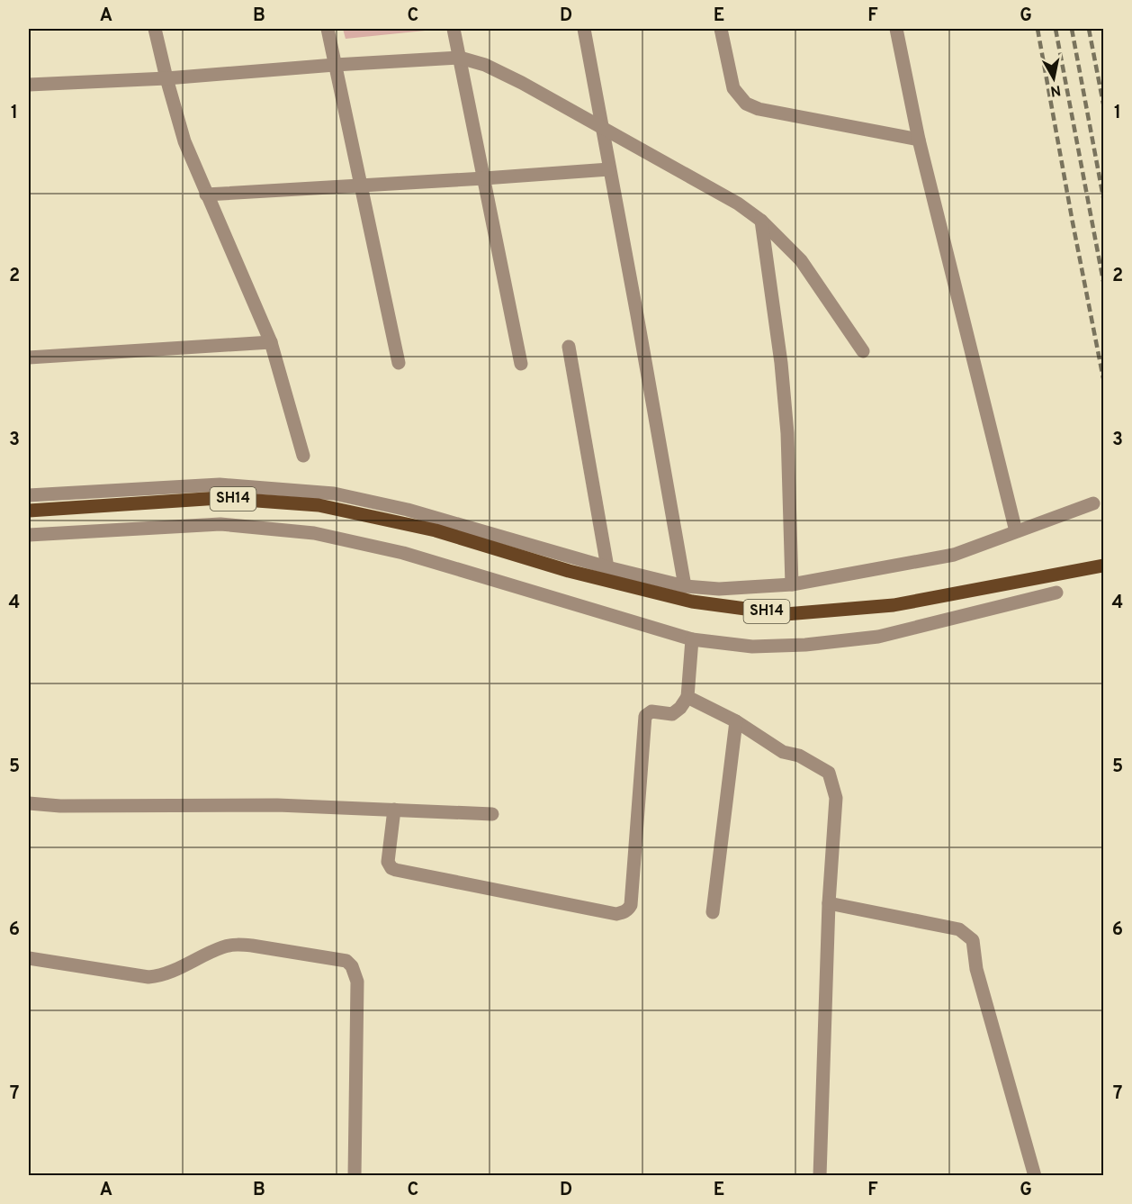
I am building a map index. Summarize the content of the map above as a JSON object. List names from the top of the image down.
{
  "streets": {
    "main road": ["SH14"]
  },
  "north": "bottom",
  "grid": {
    "columns": [
      "A",
      "B",
      "C",
      "D",
      "E",
      "F",
      "G"
    ],
    "rows": [
      "1",
      "2",
      "3",
      "4",
      "5",
      "6",
      "7"
    ]
  }
}
